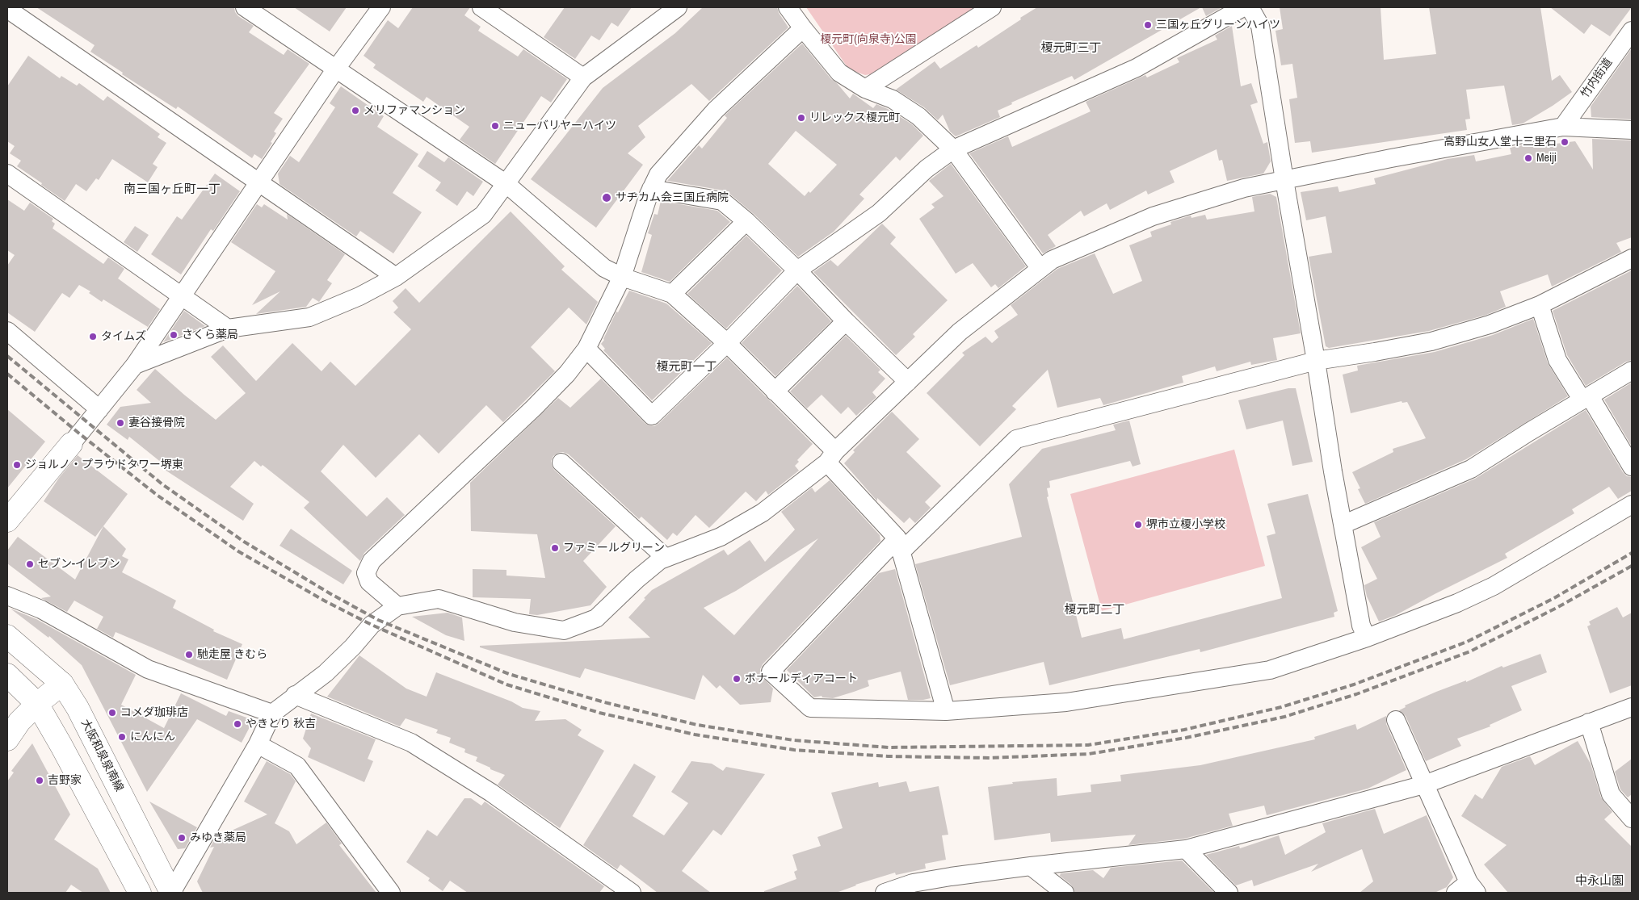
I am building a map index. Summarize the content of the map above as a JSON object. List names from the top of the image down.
{
  "streets": {
    "main road": ["大阪和泉泉南線"],
    "street": ["竹内街道"]
  },
  "districts": [
    "榎元町三丁",
    "南三国ヶ丘町一丁",
    "榎元町一丁",
    "榎元町二丁",
    "中永山園"
  ],
  "parks": ["榎元町(向泉寺)公園"],
  "places": [
    "三国ヶ丘グリーンハイツ",
    "メリファマンション",
    "リレックス榎元町",
    "ニューバリヤーハイツ",
    "高野山女人堂十三里石",
    "Meiji",
    "サヂカム会三国丘病院",
    "さくら薬局",
    "タイムズ",
    "妻谷接骨院",
    "ジョルノ・プラウドタワー堺東",
    "堺市立榎小学校",
    "ファミールグリーン",
    "セブン-イレブン",
    "馳走屋 きむら",
    "ボナールディアコート",
    "コメダ珈琲店",
    "やきとり 秋吉",
    "にんにん",
    "吉野家",
    "みゆき薬局"
  ]
}
